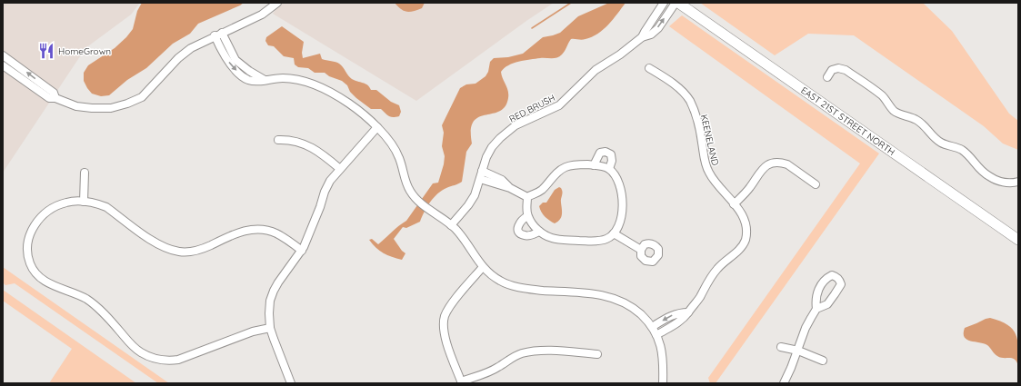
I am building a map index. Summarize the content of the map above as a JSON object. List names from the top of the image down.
{
  "streets": {
    "main road": ["EAST 21ST STREET NORTH"],
    "street": ["RED BRUSH", "KEENELAND"]
  },
  "places": {
    "restaurant": ["HomeGrown"]
  }
}
